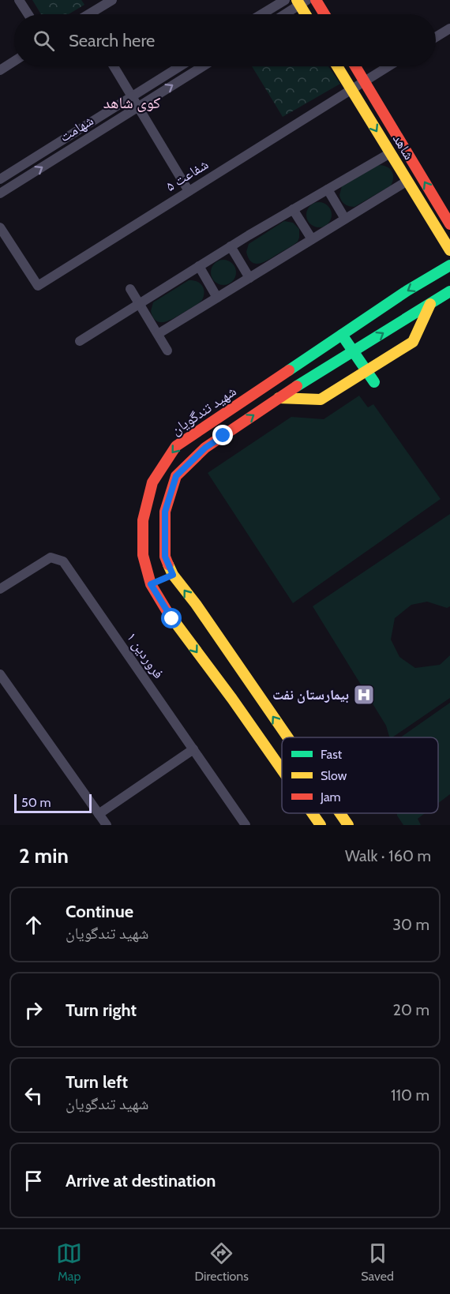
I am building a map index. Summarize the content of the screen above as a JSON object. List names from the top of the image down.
{
  "streets": {
    "main road": ["شاهد", "شهید تندگویان"],
    "street": ["شهامت", "شفاعت ۵", "فروردین ۱"]
  },
  "crossings": [
    ["شاهد", "شفاعت ۵"]
  ],
  "districts": ["کوی شاهد"],
  "places": {
    "hospital": ["بیمارستان نفت"]
  },
  "legend": ["Fast", "Slow", "Jam"],
  "scale_bar": "50 m",
  "page": {
    "search": "Search here",
    "scale": "50 m",
    "heading": ["2 min", "Walk · 160 m"],
    "list": [
      ["Continue", "شهید تندگویان", "30 m"],
      ["Turn right", "20 m"],
      ["Turn left", "شهید تندگویان", "110 m"],
      "Arrive at destination"
    ],
    "nav": ["Map", "Directions", "Saved"]
  }
}
